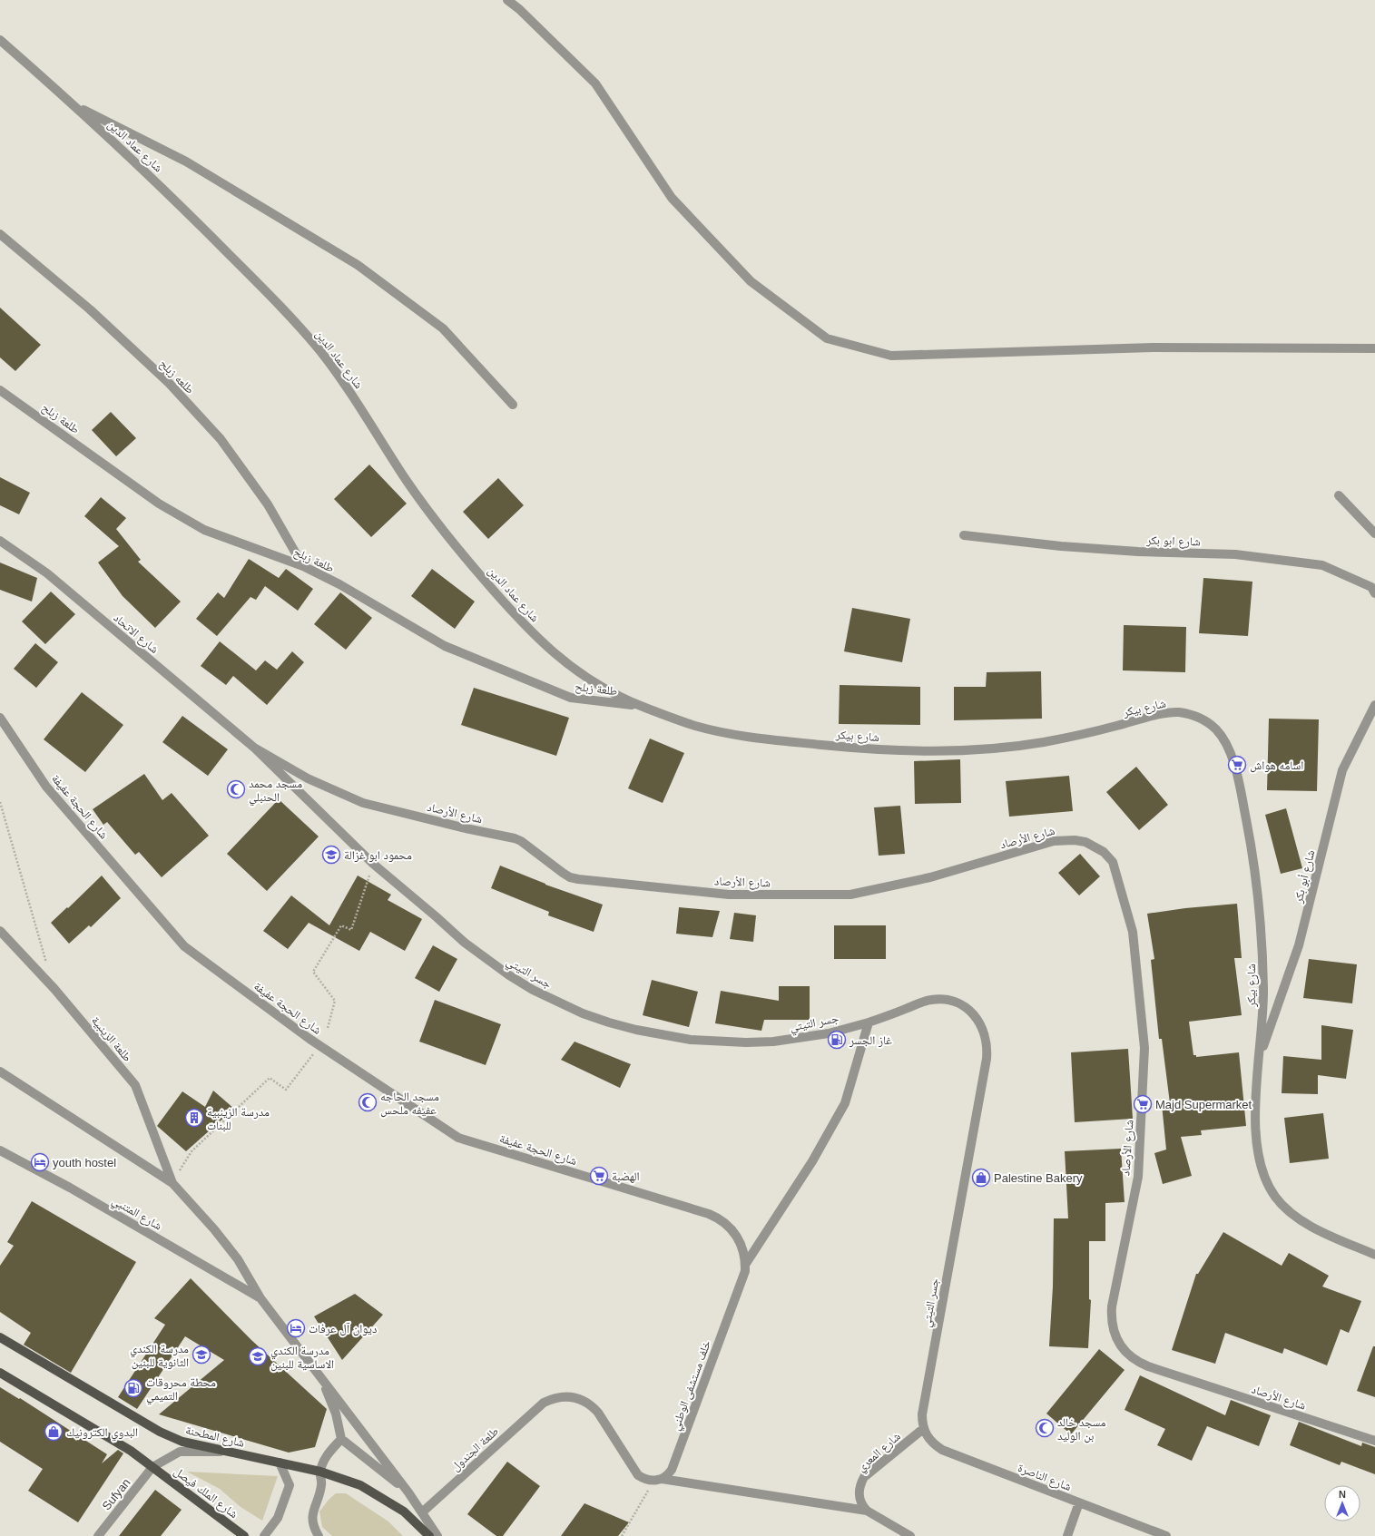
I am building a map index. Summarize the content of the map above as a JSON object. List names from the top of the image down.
{
  "streets": {
    "main road": ["شارع المطحنة", "شارع الملك فيصل"],
    "street": [
      "شارع عماد الدين",
      "طلعه زبلح",
      "طلعة زبلح",
      "شارع ابو بكر",
      "شارع الاتحاد",
      "شارع بيكر",
      "شارع الحجة عفيفة",
      "شارع الأرصاد",
      "شارع أبو بكر",
      "جسر التيتي",
      "طلعة الزينبية",
      "شارع المتنبي",
      "خلف مستشفى الوطني",
      "طلعة الجندول",
      "شارع المعري",
      "شارع الناصرة",
      "Sufyan"
    ]
  },
  "crossings": [
    ["شارع عماد الدين", "طلعة زبلح"],
    ["شارع عماد الدين", "شارع بيكر"],
    ["طلعه زبلح", "طلعة زبلح"],
    ["طلعة زبلح", "شارع بيكر"],
    ["شارع الاتحاد", "شارع الأرصاد"],
    ["شارع الاتحاد", "جسر التيتي"],
    ["شارع بيكر", "شارع أبو بكر"],
    ["شارع الحجة عفيفة", "خلف مستشفى الوطني"],
    ["شارع الأرصاد", "جسر التيتي"],
    ["جسر التيتي", "شارع المعري"],
    ["جسر التيتي", "شارع الناصرة"],
    ["خلف مستشفى الوطني", "طلعة الجندول"],
    ["شارع المعري", "شارع الناصرة"],
    ["شارع الملك فيصل", "Sufyan"]
  ],
  "places": {
    "supermarket": ["اسامه هواش", "Majd Supermarket", "الهضبة"],
    "mosque": ["مسجد محمد الحنبلي", "مسجد الحاجه عفيفه ملحس", "مسجد خالد بن الوليد"],
    "school or university": ["محمود ابو غزالة", "مدرسة الكندي الثانوية للبنين", "مدرسة الكندي الاساسية للبنين"],
    "fuel station": ["غاز الجسر", "محطة محروقات التميمي"],
    "building": ["مدرسة الزينبية للبنات"],
    "hotel": ["youth hostel", "ديوان آل عرفات"],
    "shop": ["Palestine Bakery", "البدوي الكترونيك"]
  },
  "north": "top"
}
